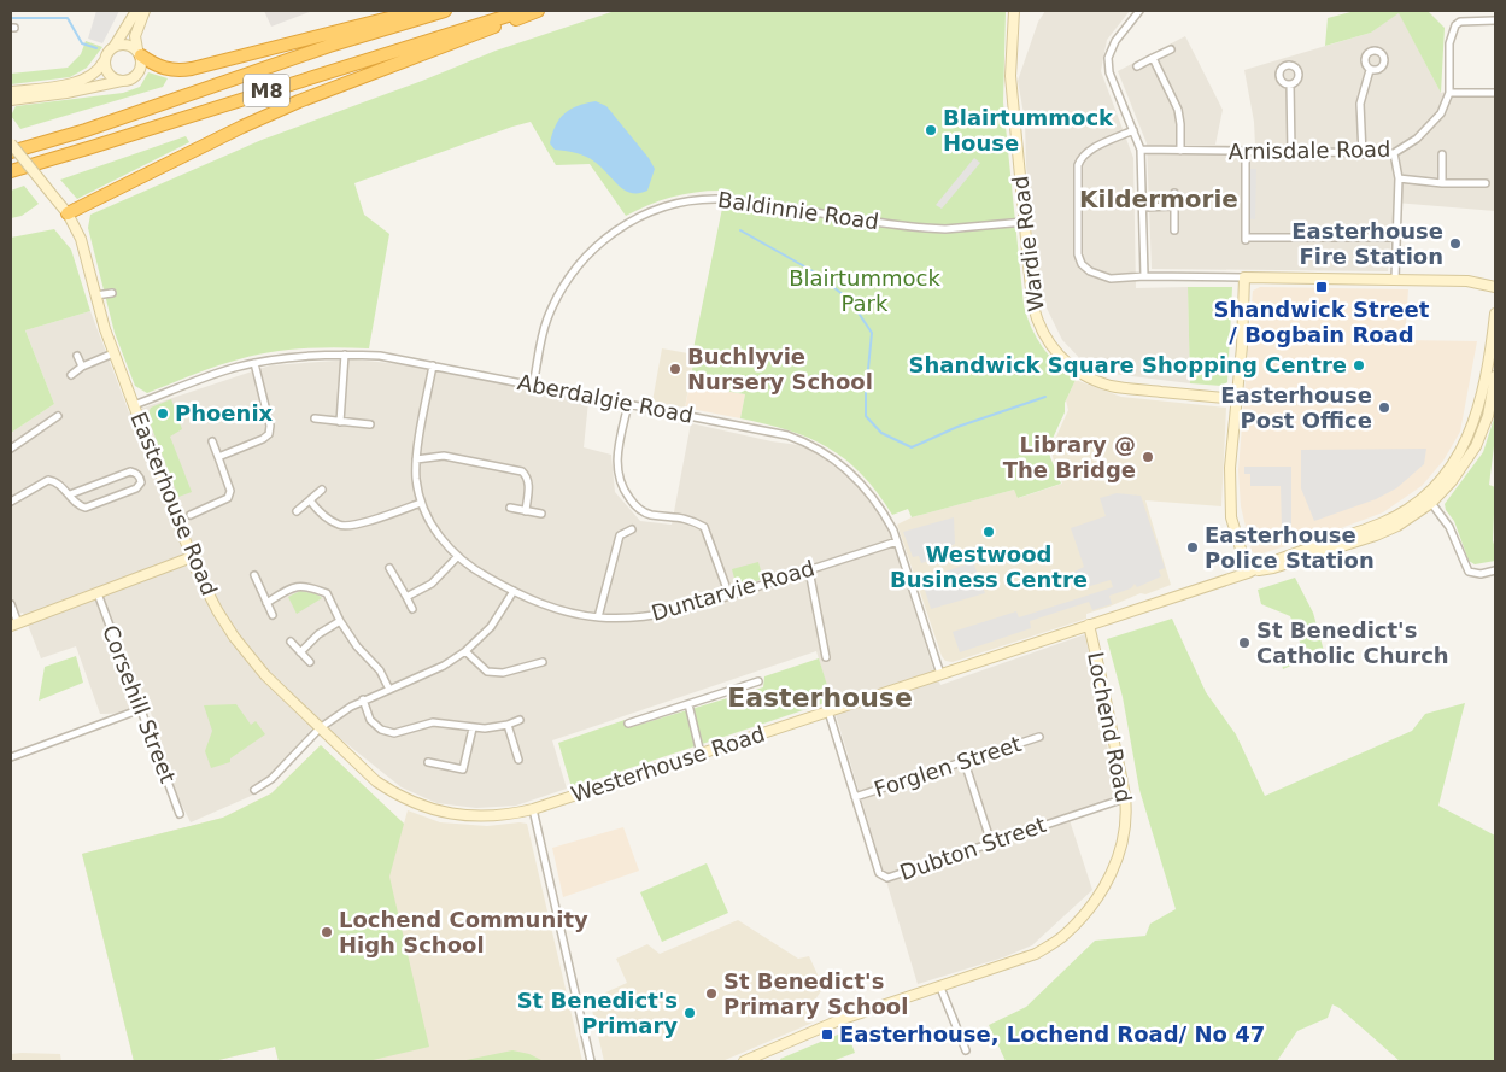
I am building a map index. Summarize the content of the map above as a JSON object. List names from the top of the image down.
{
  "streets": {
    "highway": ["M8"],
    "street": [
      "Arnisdale Road",
      "Baldinnie Road",
      "Wardie Road",
      "Aberdalgie Road",
      "Easterhouse Road",
      "Duntarvie Road",
      "Corsehill Street",
      "Lochend Road",
      "Westerhouse Road",
      "Forglen Street",
      "Dubton Street"
    ]
  },
  "crossings": [
    ["Baldinnie Road", "Wardie Road"],
    ["Baldinnie Road", "Aberdalgie Road"],
    ["Aberdalgie Road", "Easterhouse Road"],
    ["Aberdalgie Road", "Duntarvie Road"],
    ["Aberdalgie Road", "Westerhouse Road"],
    ["Easterhouse Road", "Westerhouse Road"],
    ["Lochend Road", "Westerhouse Road"],
    ["Lochend Road", "Dubton Street"],
    ["Westerhouse Road", "Dubton Street"],
    ["Forglen Street", "Dubton Street"]
  ],
  "districts": ["Kildermorie", "Easterhouse"],
  "parks": ["Blairtummock Park"],
  "places": {
    "other": [
      "Blairtummock House",
      "Easterhouse Fire Station",
      "Shandwick Square Shopping Centre",
      "Buchlyvie Nursery School",
      "Easterhouse Post Office",
      "Phoenix",
      "Library @ The Bridge",
      "Westwood Business Centre",
      "Easterhouse Police Station",
      "St Benedict's Catholic Church",
      "Lochend Community High School",
      "St Benedict's Primary School",
      "St Benedict's Primary"
    ],
    "transit": ["Shandwick Street / Bogbain Road", "Easterhouse, Lochend Road/ No 47"]
  }
}
